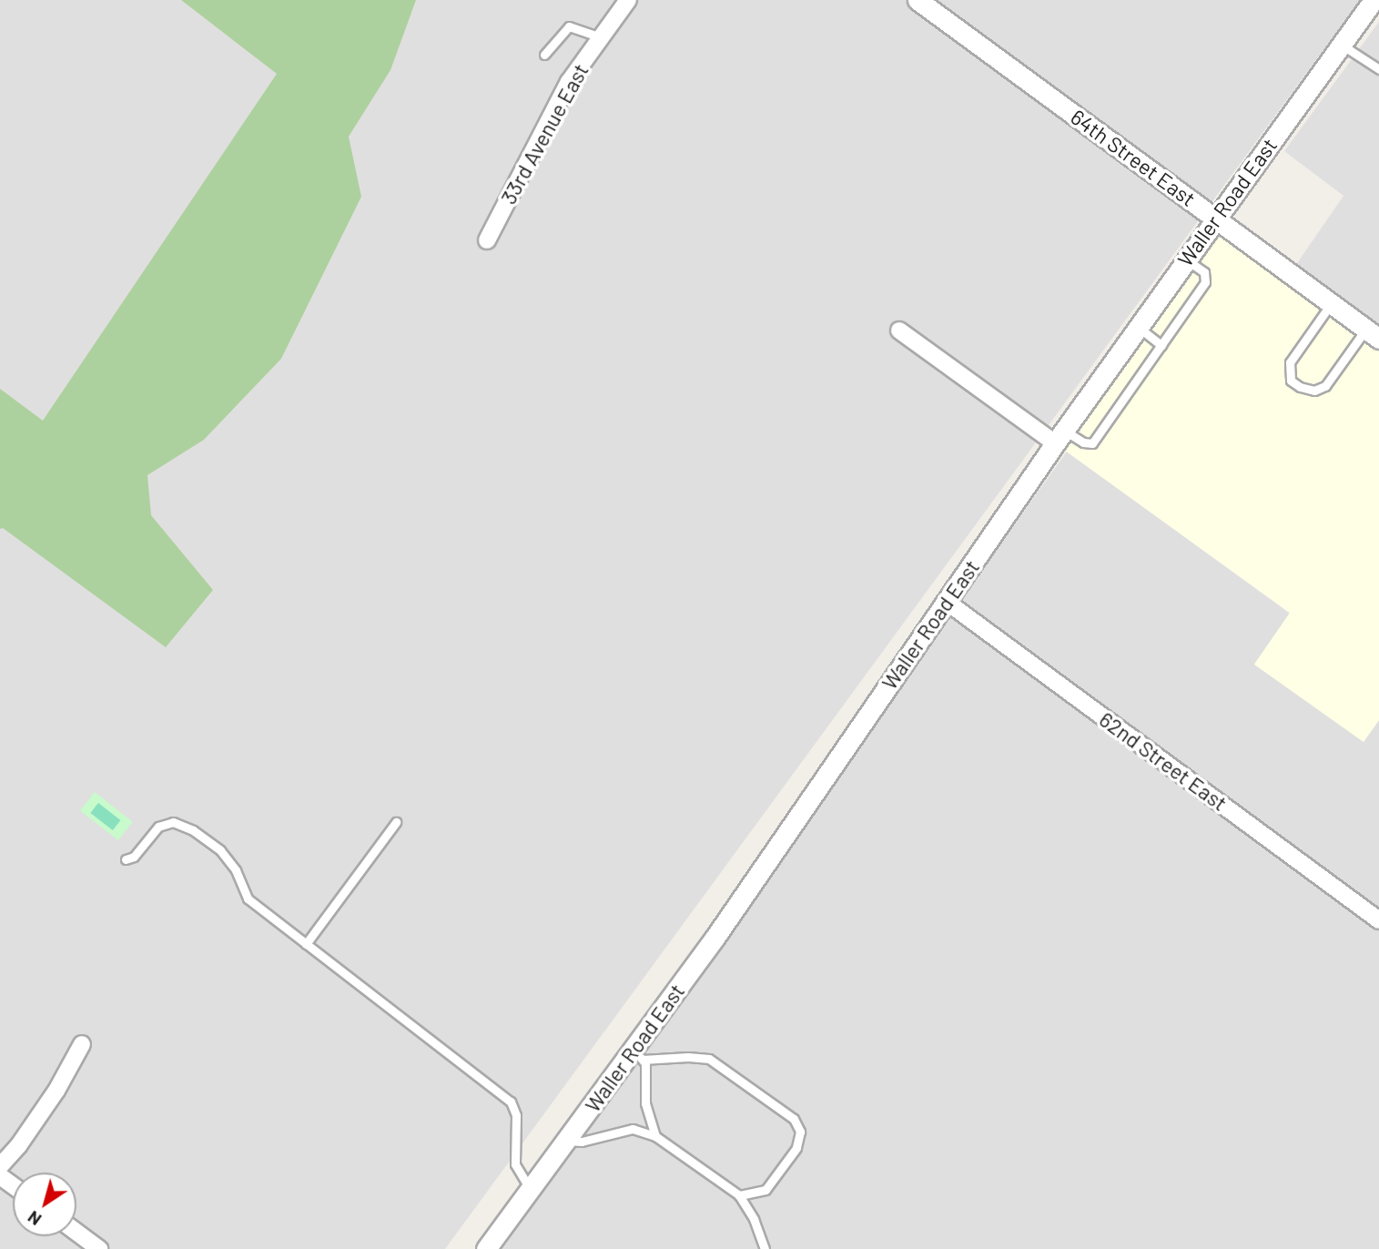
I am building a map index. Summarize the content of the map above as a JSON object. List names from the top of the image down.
{
  "streets": {
    "street": [
      "33rd Avenue East",
      "64th Street East",
      "Waller Road East",
      "62nd Street East"
    ]
  },
  "crossings": [
    ["64th Street East", "Waller Road East"],
    ["Waller Road East", "62nd Street East"]
  ],
  "north": "bottom left"
}
